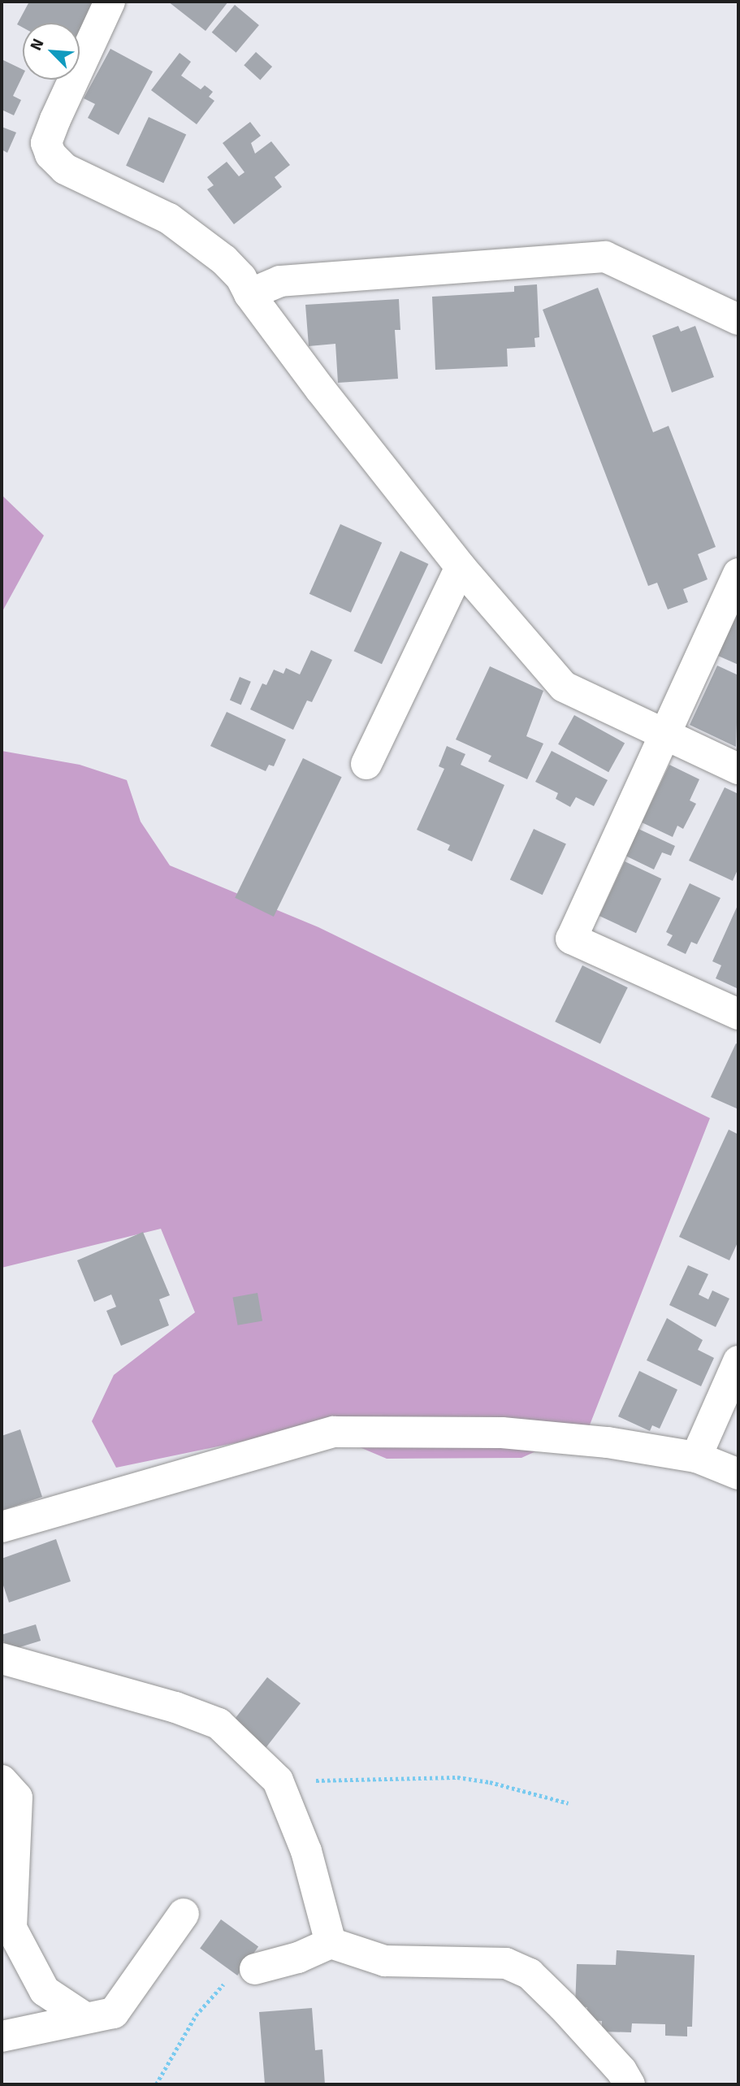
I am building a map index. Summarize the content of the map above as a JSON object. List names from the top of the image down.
{
  "north": "top left"
}
